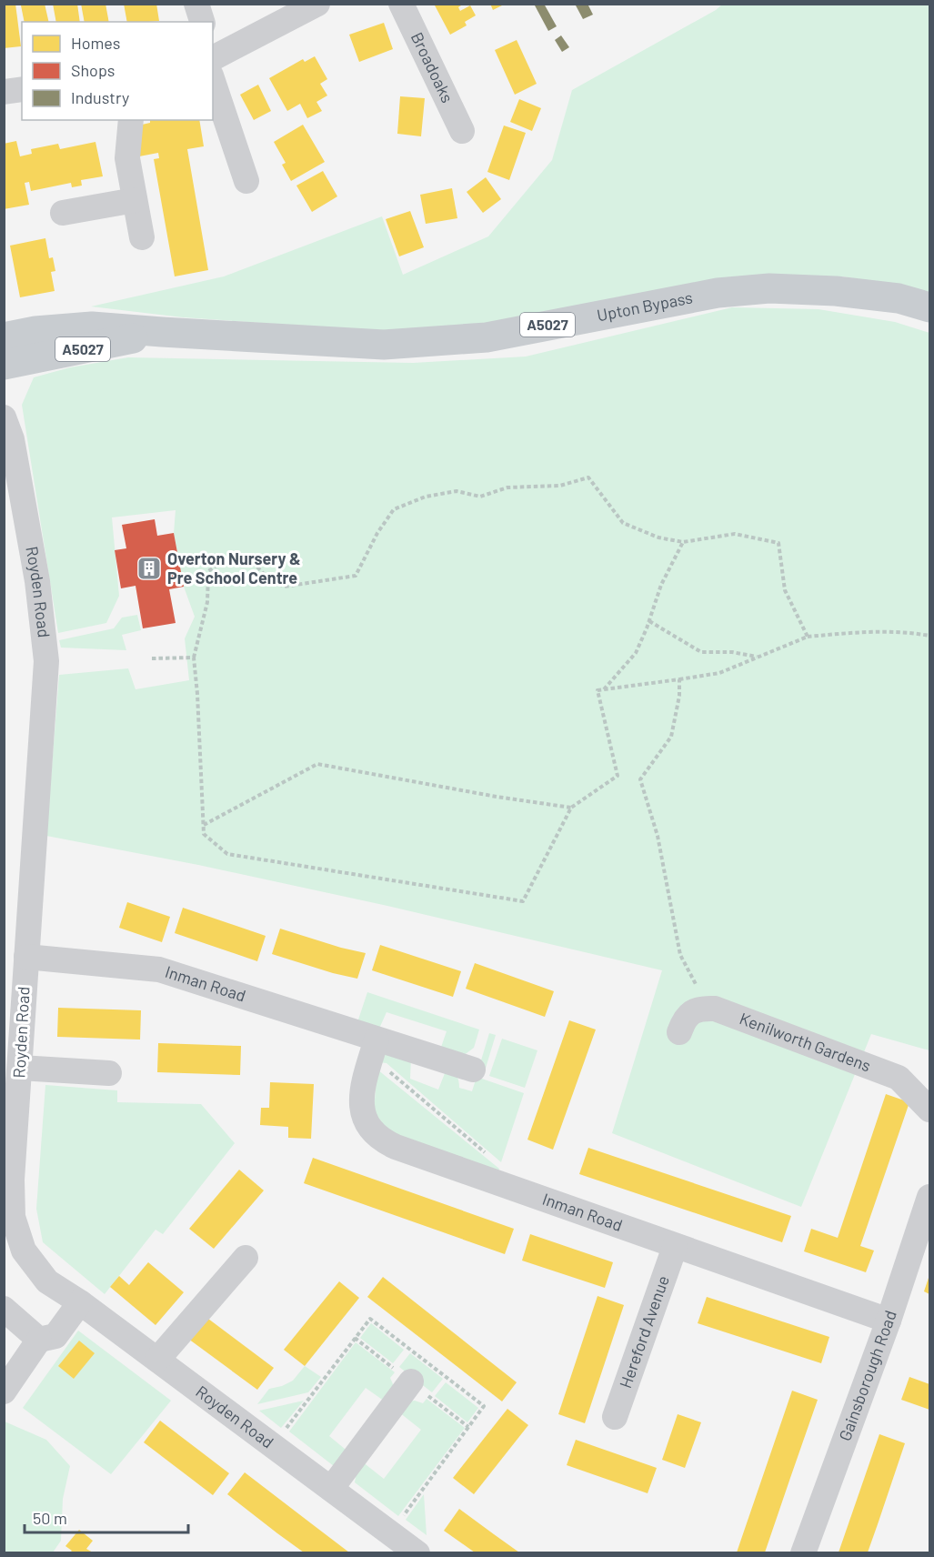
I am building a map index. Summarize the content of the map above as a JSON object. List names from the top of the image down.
{
  "streets": {
    "main road": ["Upton Bypass", "A5027"],
    "street": [
      "Broadoaks",
      "Royden Road",
      "Inman Road",
      "Kenilworth Gardens",
      "Hereford Avenue",
      "Gainsborough Road"
    ]
  },
  "crossings": [
    ["Royden Road", "Inman Road"],
    ["Inman Road", "Hereford Avenue"],
    ["Inman Road", "Gainsborough Road"]
  ],
  "places": {
    "building": ["Overton Nursery & Pre School Centre"]
  },
  "legend": ["Homes", "Shops", "Industry"],
  "scale_bar": "50 m"
}
